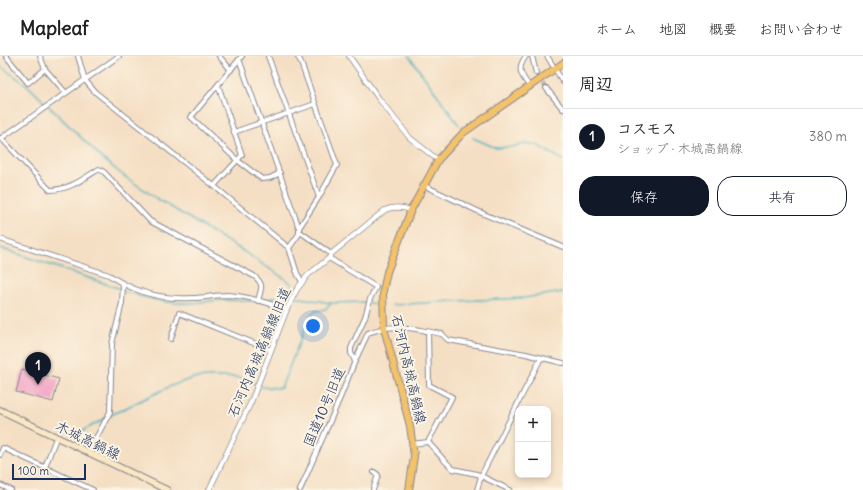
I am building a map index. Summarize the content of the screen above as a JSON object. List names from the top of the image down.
{
  "streets": {
    "main road": ["石河内高城高鍋線", "木城高鍋線"],
    "street": ["石河内高城高鍋線旧道", "国道10号旧道"]
  },
  "crossings": [
    ["石河内高城高鍋線旧道", "石河内高城高鍋線"],
    ["石河内高城高鍋線旧道", "国道10号旧道"]
  ],
  "scale_bar": "100 m",
  "page": {
    "header": "Mapleaf",
    "nav": [
      "ホーム",
      "地図",
      "概要",
      "お問い合わせ"
    ],
    "heading": "周辺",
    "list": [
      {
        "mark": "1",
        "name": "コスモス",
        "note": "ショップ · 木城高鍋線",
        "value": "380 m"
      }
    ],
    "buttons": ["保存", "共有"],
    "pins": "1",
    "map_buttons": ["+", "−"],
    "scale": "100 m"
  }
}
